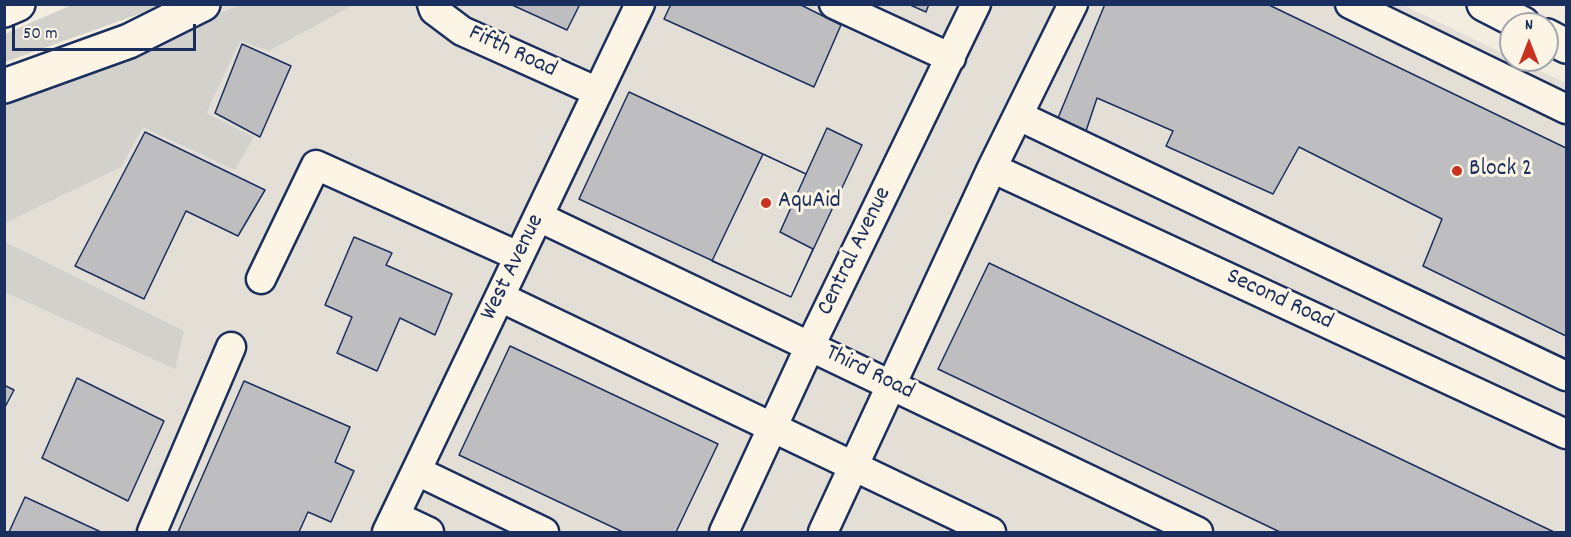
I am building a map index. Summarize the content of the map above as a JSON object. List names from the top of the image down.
{
  "streets": {
    "street": [
      "Fifth Road",
      "Central Avenue",
      "West Avenue",
      "Second Road",
      "Third Road"
    ]
  },
  "crossings": [
    ["Fifth Road", "West Avenue"],
    ["Central Avenue", "Third Road"],
    ["West Avenue", "Third Road"]
  ],
  "places": ["Block 2", "AquAid"],
  "scale_bar": "50 m",
  "north": "top"
}
